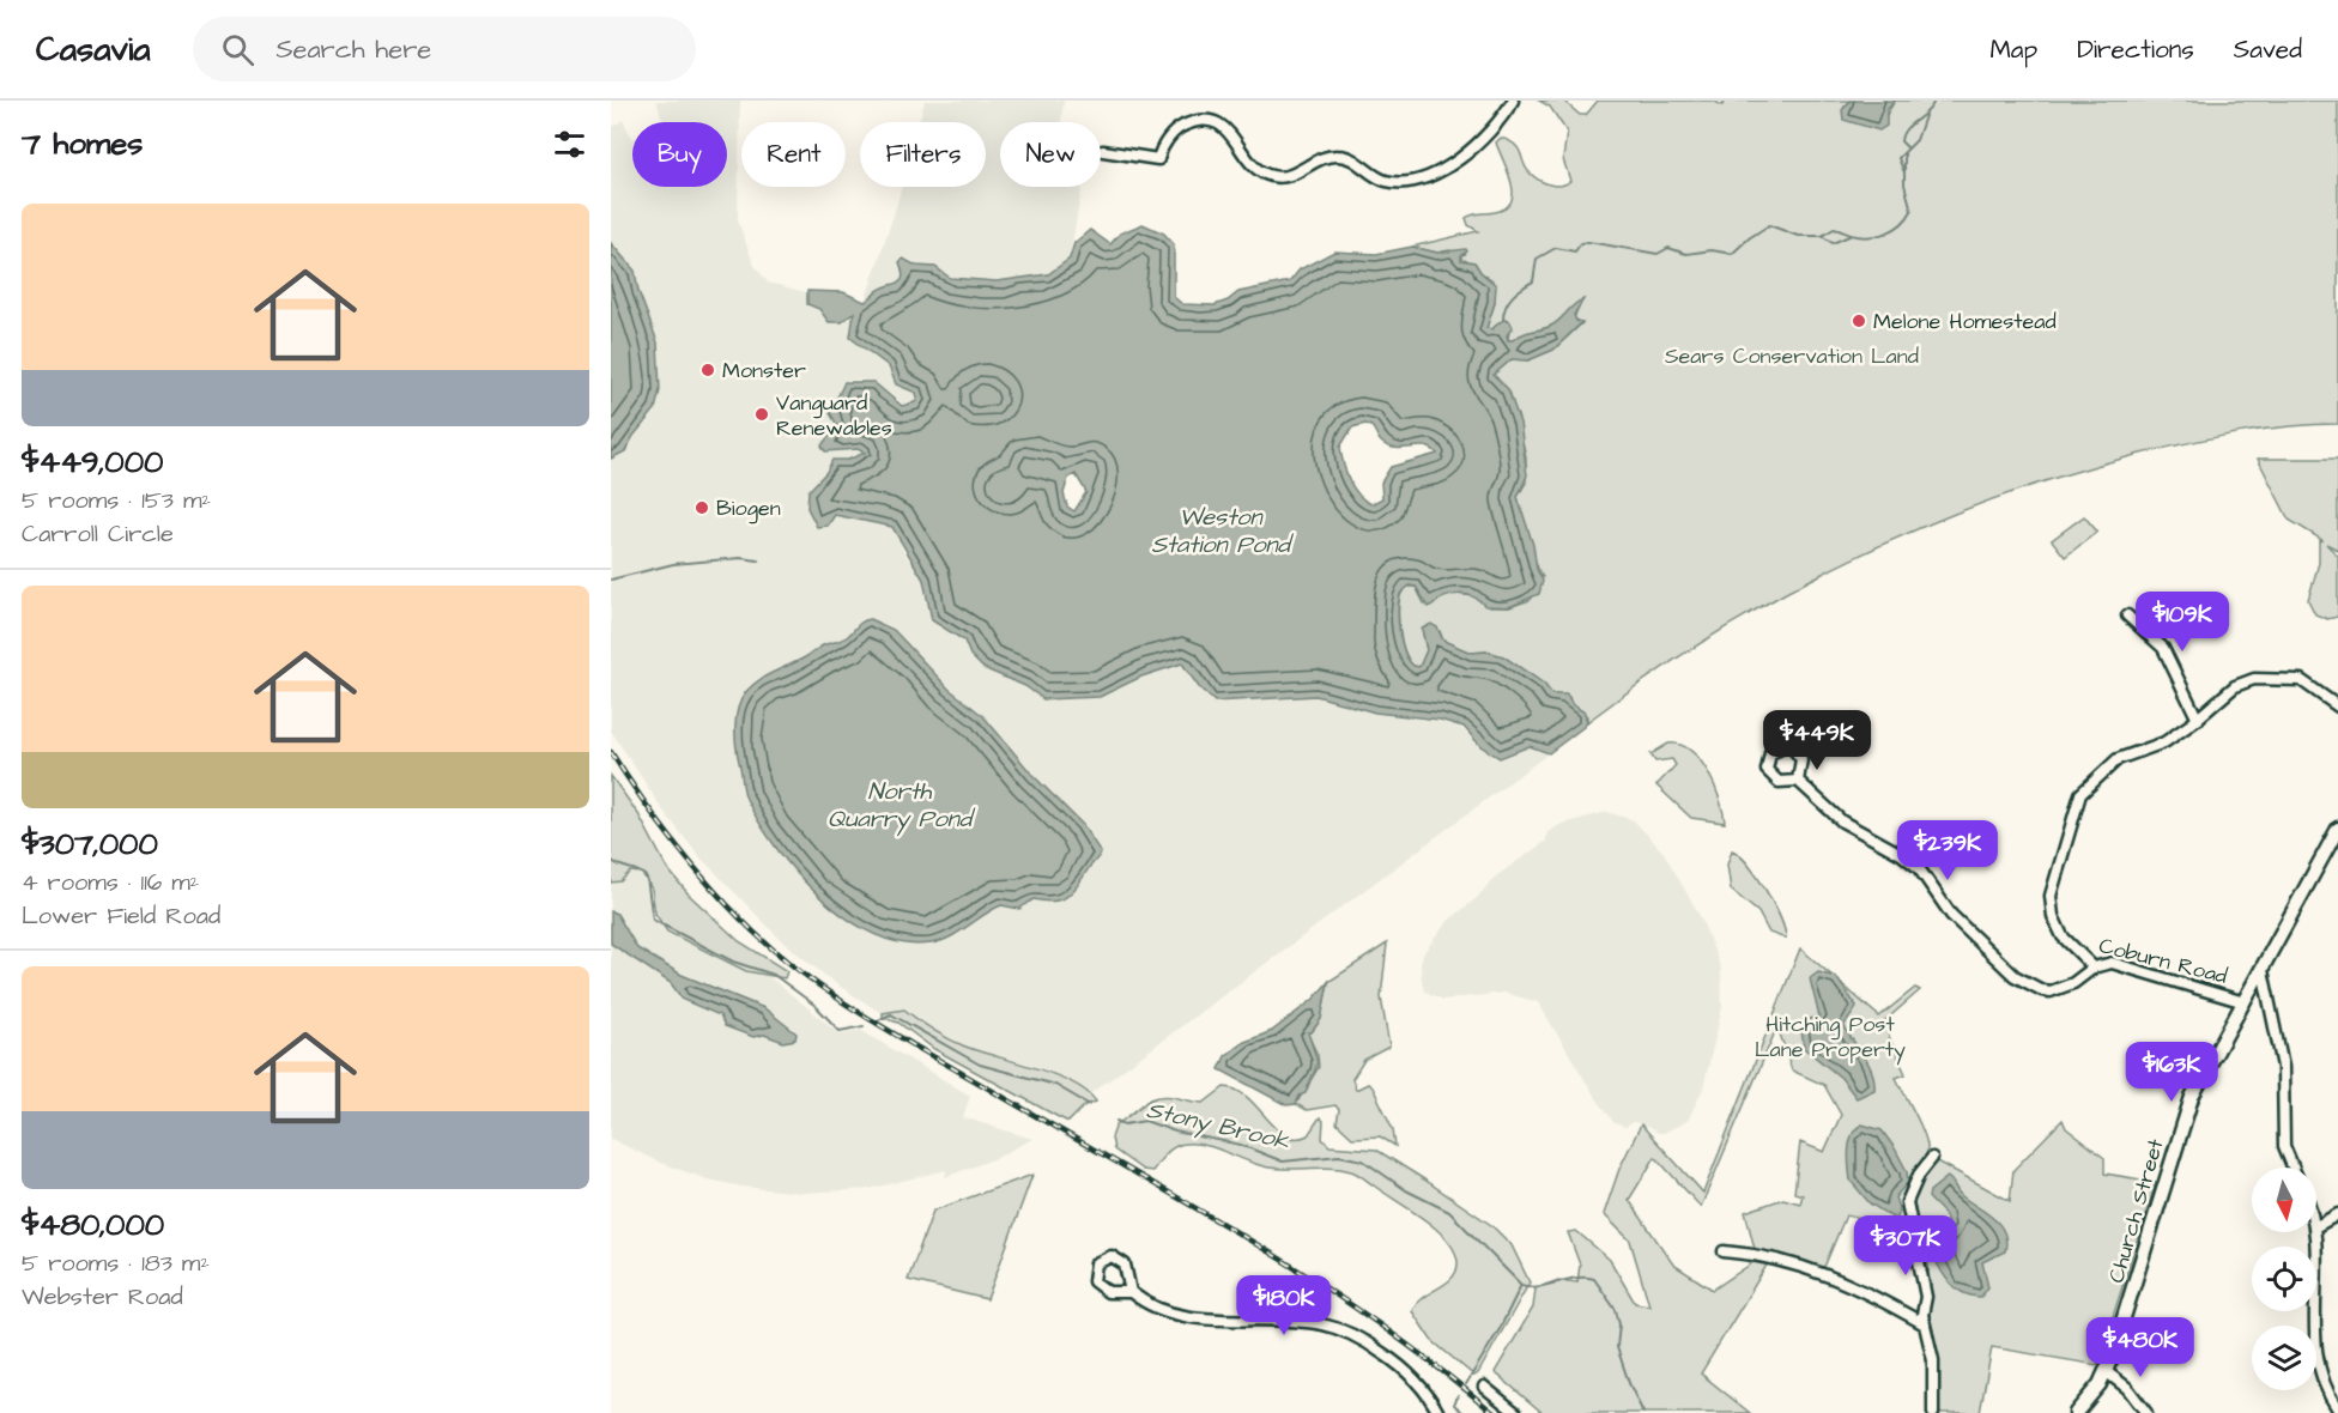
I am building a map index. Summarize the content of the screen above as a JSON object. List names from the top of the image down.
{
  "streets": {
    "street": ["Coburn Road", "Church Street"]
  },
  "crossings": [
    ["Coburn Road", "Church Street"]
  ],
  "water": ["Weston Station Pond", "North Quarry Pond", "Stony Brook"],
  "parks": ["Sears Conservation Land", "Hitching Post Lane Property"],
  "places": [
    "Melone Homestead",
    "Monster",
    "Vanguard Renewables",
    "Biogen"
  ],
  "north": "bottom",
  "page": {
    "header": "Casavia",
    "search": "Search here",
    "nav": ["Map", "Directions", "Saved"],
    "heading": "7 homes",
    "chip": [
      "Buy",
      "Rent",
      "Filters",
      "New"
    ],
    "list": [
      {
        "name": "$449,000",
        "note": "5 rooms · 153 m² · Carroll Circle"
      },
      {
        "name": "$307,000",
        "note": "4 rooms · 116 m² · Lower Field Road"
      },
      {
        "name": "$480,000",
        "note": "5 rooms · 183 m² · Webster Road"
      }
    ],
    "price": [
      "$109K",
      "$449K",
      "$239K",
      "$163K",
      "$307K",
      "$180K",
      "$480K"
    ]
  }
}
